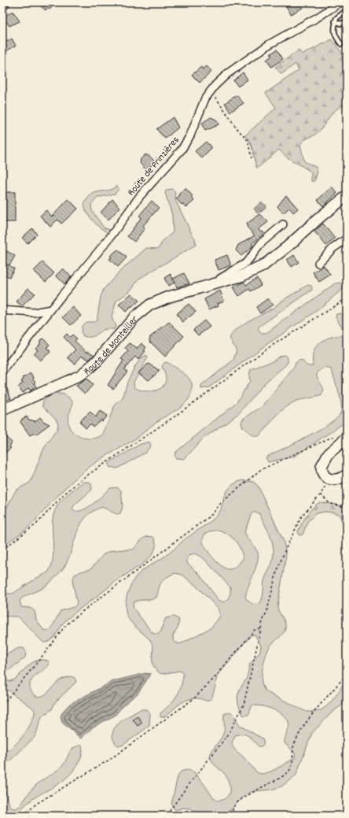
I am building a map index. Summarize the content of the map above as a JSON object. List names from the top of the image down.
{
  "streets": {
    "street": ["Route de Prinzières", "Route de Monteiller"]
  }
}
